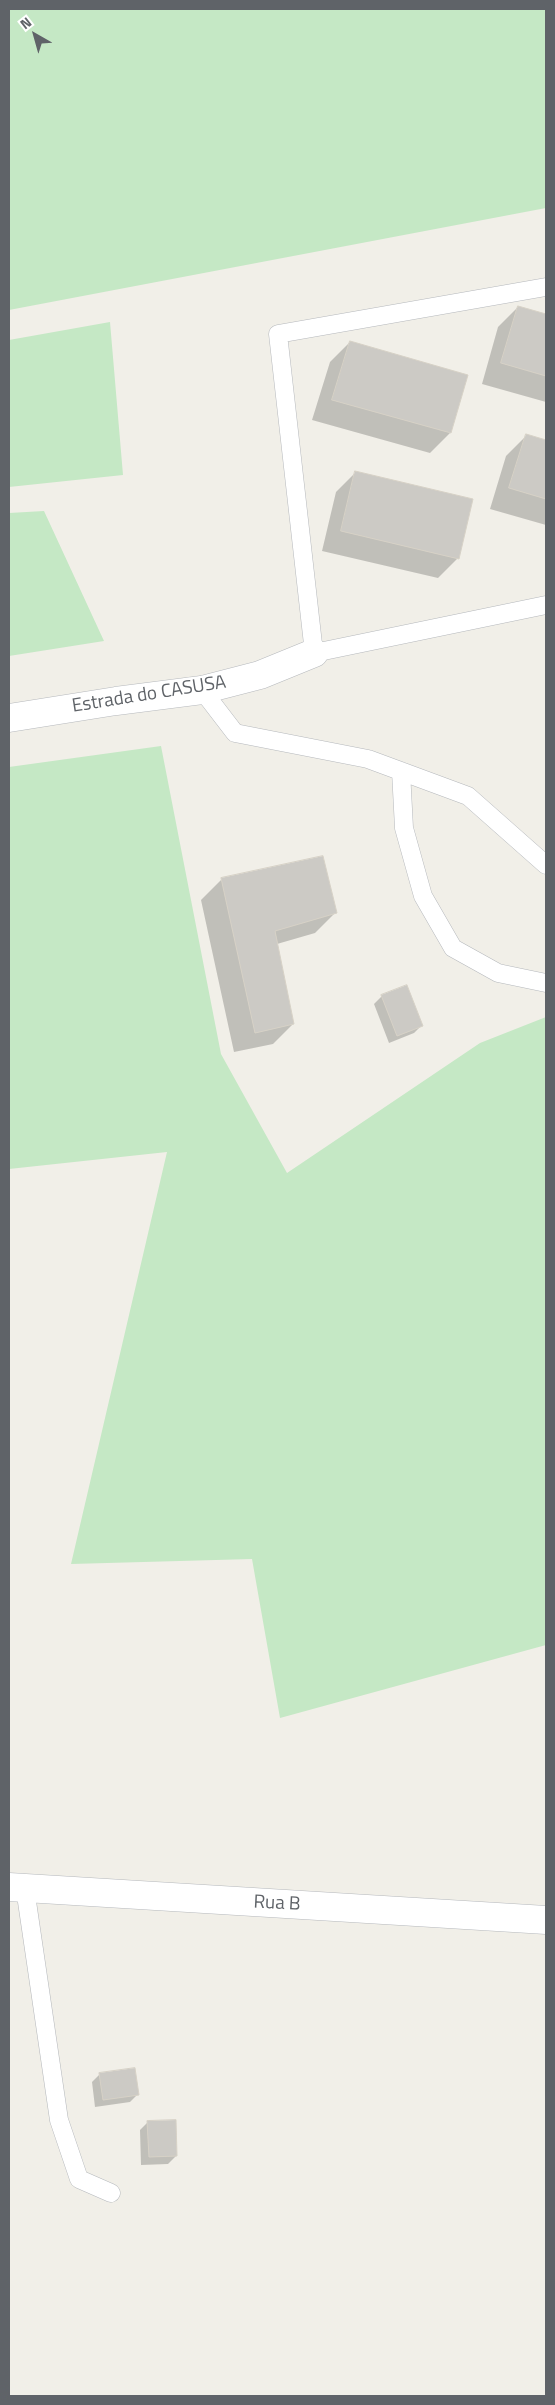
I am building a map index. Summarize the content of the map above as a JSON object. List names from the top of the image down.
{
  "streets": {
    "street": ["Estrada do CASUSA", "Rua B"]
  },
  "north": "top left"
}
